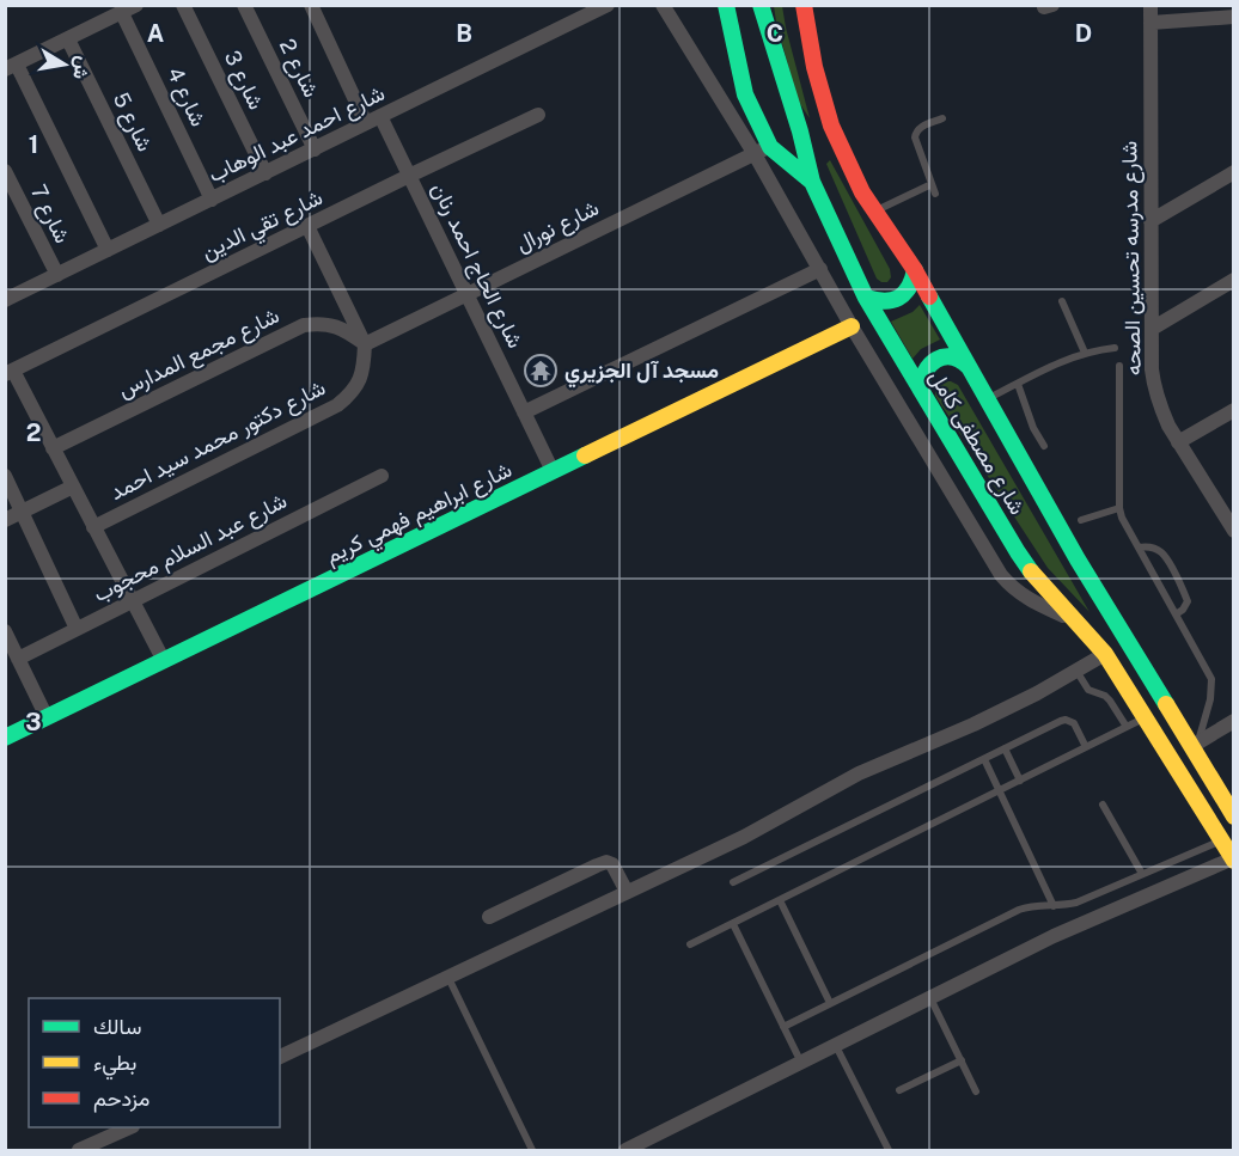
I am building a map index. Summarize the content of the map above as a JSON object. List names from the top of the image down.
{
  "streets": {
    "main road": ["شارع مصطفى كامل", "شارع ابراهيم فهمي كريم"],
    "street": [
      "شارع 2",
      "شارع 3",
      "شارع 4",
      "شارع 5",
      "شارع احمد عبد الوهاب",
      "شارع 7",
      "شارع تقي الدين",
      "شارع نورال",
      "شارع مدرسه تحسين الصحه",
      "شارع الحاج احمد رنان",
      "شارع مجمع المدارس",
      "شارع دكتور محمد سيد احمد",
      "شارع عبد السلام محجوب"
    ]
  },
  "crossings": [
    ["شارع 2", "شارع احمد عبد الوهاب"],
    ["شارع 3", "شارع احمد عبد الوهاب"],
    ["شارع 4", "شارع احمد عبد الوهاب"],
    ["شارع 5", "شارع احمد عبد الوهاب"],
    ["شارع احمد عبد الوهاب", "شارع 7"],
    ["شارع احمد عبد الوهاب", "شارع الحاج احمد رنان"],
    ["شارع تقي الدين", "شارع الحاج احمد رنان"],
    ["شارع نورال", "شارع الحاج احمد رنان"],
    ["شارع نورال", "شارع مجمع المدارس"],
    ["شارع نورال", "شارع دكتور محمد سيد احمد"],
    ["شارع الحاج احمد رنان", "شارع ابراهيم فهمي كريم"],
    ["شارع مجمع المدارس", "شارع دكتور محمد سيد احمد"]
  ],
  "places": {
    "temple": ["مسجد آل الجزيري"]
  },
  "legend": ["سالك", "بطيء", "مزدحم"],
  "north": "right",
  "grid": {
    "columns": [
      "A",
      "B",
      "C",
      "D"
    ],
    "rows": ["1", "2", "3"]
  }
}
